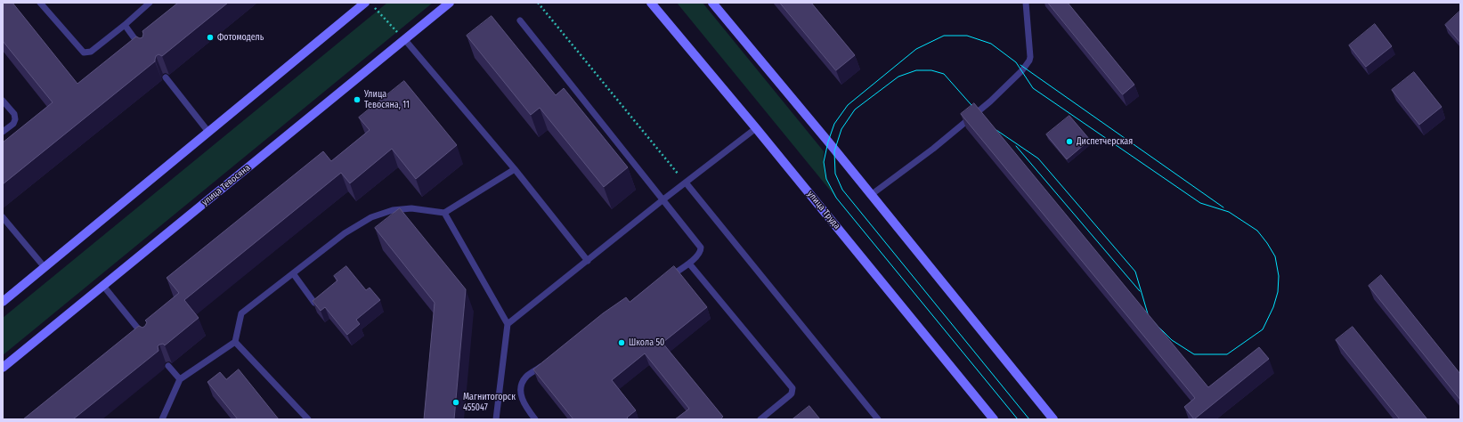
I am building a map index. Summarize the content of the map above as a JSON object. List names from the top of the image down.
{
  "streets": {
    "main road": ["улица Тевосяна", "улица Труда"]
  },
  "places": [
    "Фотомодель",
    "Улица Тевосяна, 11",
    "Диспетчерская",
    "Школа 50",
    "Магнитогорск 455047"
  ]
}
